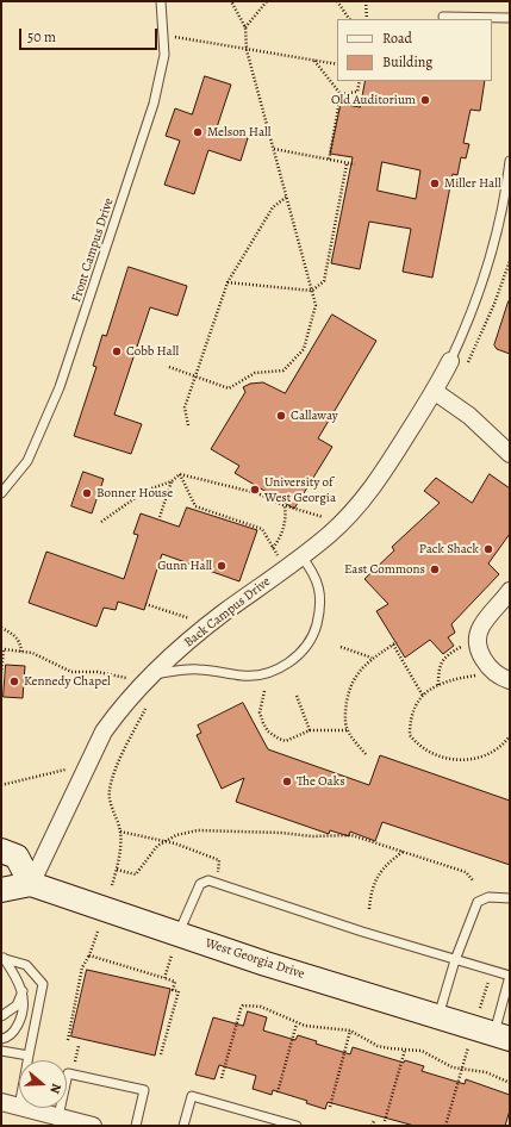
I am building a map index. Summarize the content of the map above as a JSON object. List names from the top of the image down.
{
  "streets": {
    "street": ["Back Campus Drive", "West Georgia Drive"],
    "lane": ["Front Campus Drive"]
  },
  "crossings": [
    ["Back Campus Drive", "West Georgia Drive"]
  ],
  "places": [
    "Old Auditorium",
    "Melson Hall",
    "Miller Hall",
    "Cobb Hall",
    "Callaway",
    "University of West Georgia",
    "Bonner House",
    "Pack Shack",
    "Gunn Hall",
    "East Commons",
    "Kennedy Chapel",
    "The Oaks"
  ],
  "legend": ["Road", "Building"],
  "scale_bar": "50 m",
  "north": "right"
}
